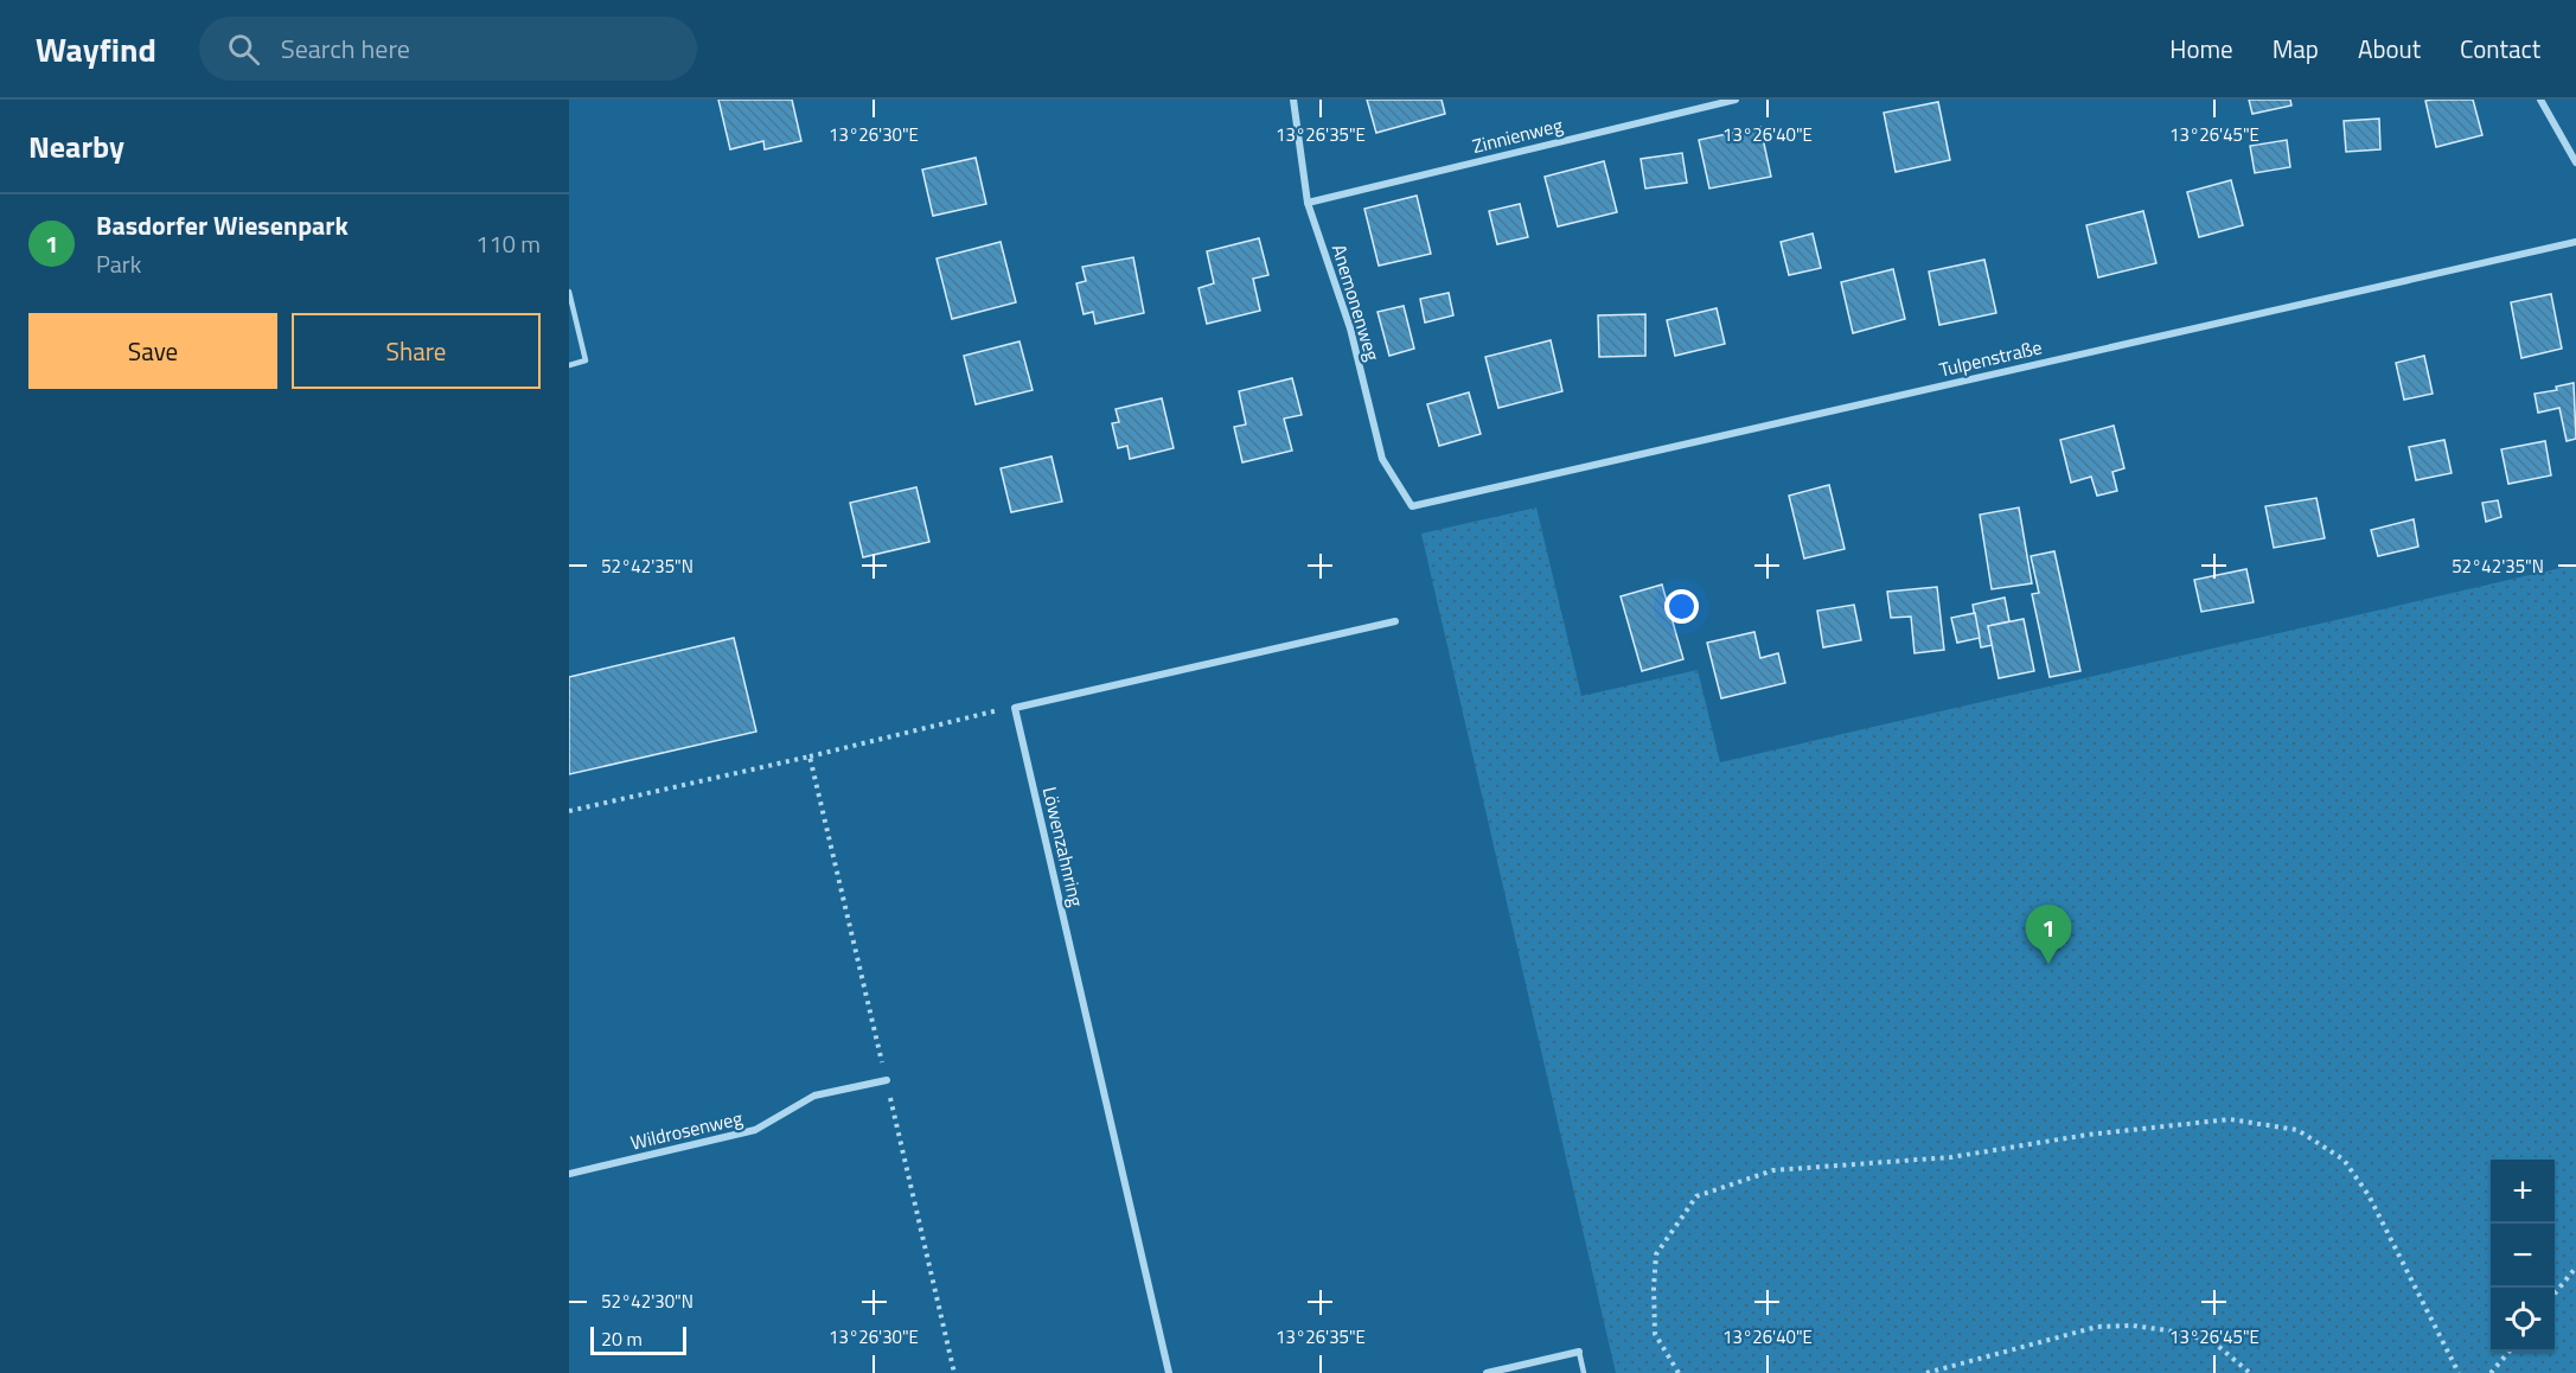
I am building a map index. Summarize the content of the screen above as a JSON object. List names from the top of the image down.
{
  "streets": {
    "street": [
      "Zinnienweg",
      "Anemonenweg",
      "Tulpenstraße",
      "Löwenzahnring",
      "Wildrosenweg"
    ]
  },
  "crossings": [
    ["Zinnienweg", "Anemonenweg"],
    ["Anemonenweg", "Tulpenstraße"]
  ],
  "scale_bar": "20 m",
  "page": {
    "header": "Wayfind",
    "search": "Search here",
    "nav": [
      "Home",
      "Map",
      "About",
      "Contact"
    ],
    "heading": "Nearby",
    "list": [
      {
        "mark": "1",
        "name": "Basdorfer Wiesenpark",
        "note": "Park",
        "value": "110 m"
      }
    ],
    "buttons": ["Save", "Share"],
    "pins": "1",
    "map_buttons": ["+", "−"],
    "scale": "20 m"
  },
  "coordinates": [
    "13°26'30\"E",
    "13°26'35\"E",
    "13°26'40\"E",
    "13°26'45\"E",
    "52°42'35\"N",
    "52°42'30\"N"
  ]
}
